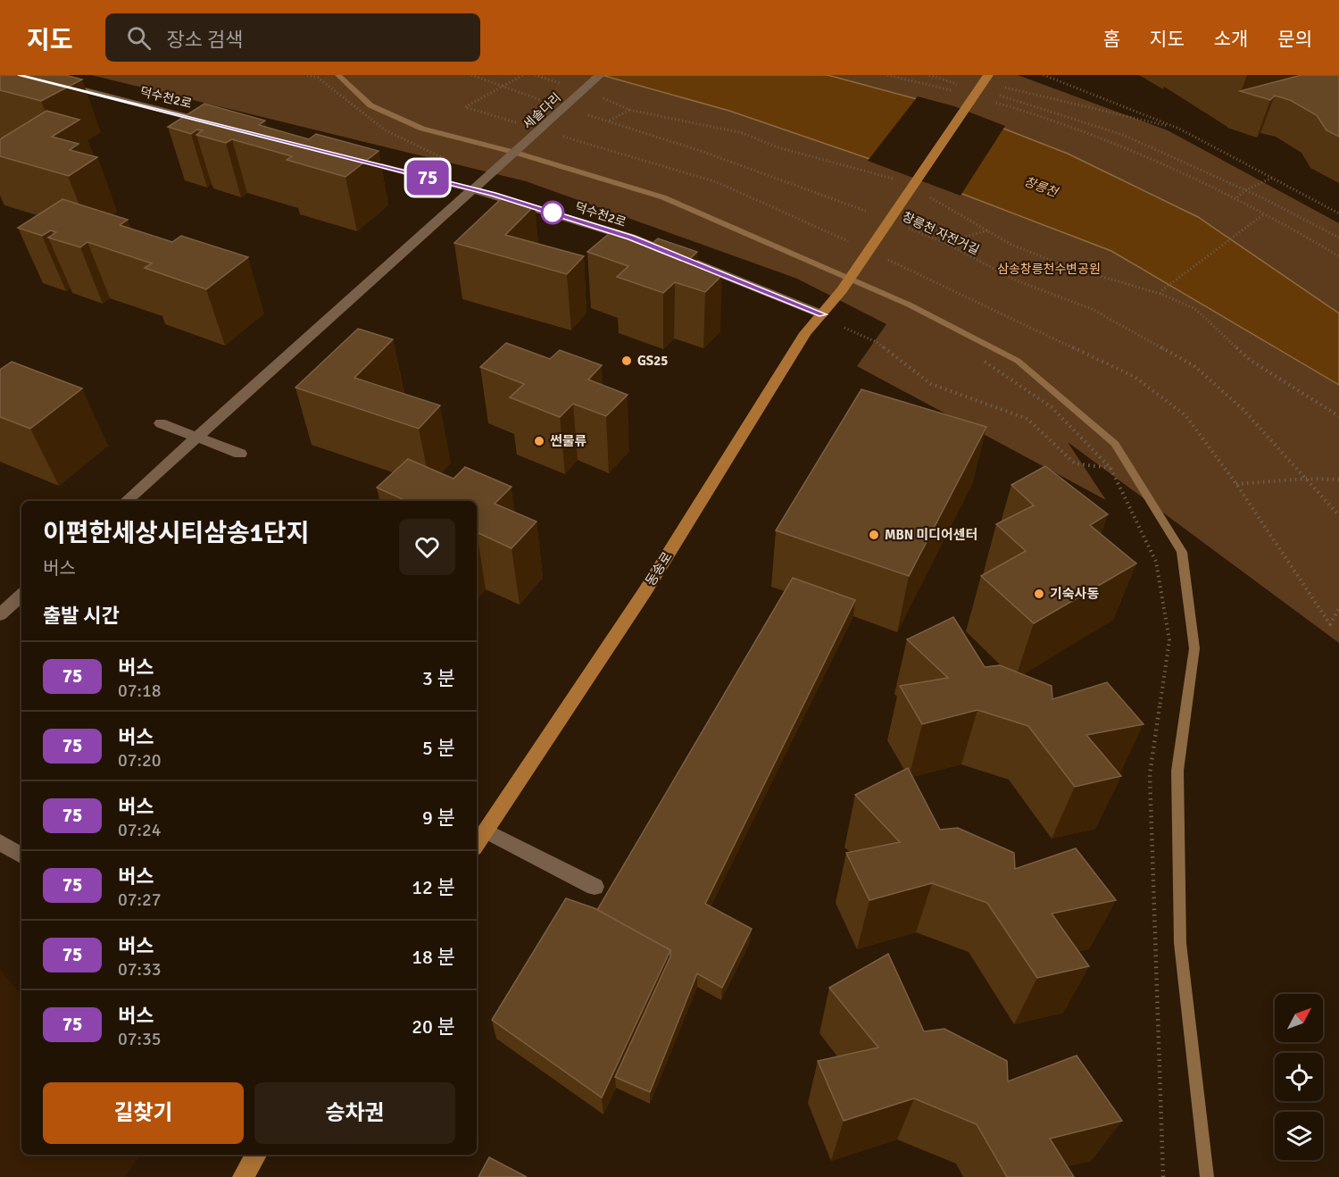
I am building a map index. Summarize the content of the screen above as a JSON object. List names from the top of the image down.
{
  "streets": {
    "main road": ["동송로"],
    "street": ["덕수천2로", "세솔다리"],
    "path": ["창릉천 자전거길"]
  },
  "crossings": [
    ["덕수천2로", "세솔다리"],
    ["덕수천2로", "동송로"]
  ],
  "water": ["창릉천"],
  "parks": ["삼송창릉천수변공원"],
  "places": [
    "GS25",
    "썬물류",
    "MBN 미디어센터",
    "기숙사동"
  ],
  "lines": ["bus line 75"],
  "north": "top right",
  "page": {
    "header": "지도",
    "search": "장소 검색",
    "nav": [
      "홈",
      "지도",
      "소개",
      "문의"
    ],
    "on_map": "75",
    "heading": [
      ["이편한세상시티삼송1단지", "버스"],
      "출발 시간"
    ],
    "list": [
      {
        "mark": "75",
        "name": "버스",
        "note": "07:18",
        "value": "3 분"
      },
      {
        "mark": "75",
        "name": "버스",
        "note": "07:20",
        "value": "5 분"
      },
      {
        "mark": "75",
        "name": "버스",
        "note": "07:24",
        "value": "9 분"
      },
      {
        "mark": "75",
        "name": "버스",
        "note": "07:27",
        "value": "12 분"
      },
      {
        "mark": "75",
        "name": "버스",
        "note": "07:33",
        "value": "18 분"
      },
      {
        "mark": "75",
        "name": "버스",
        "note": "07:35",
        "value": "20 분"
      }
    ],
    "buttons": ["길찾기", "승차권"]
  }
}
